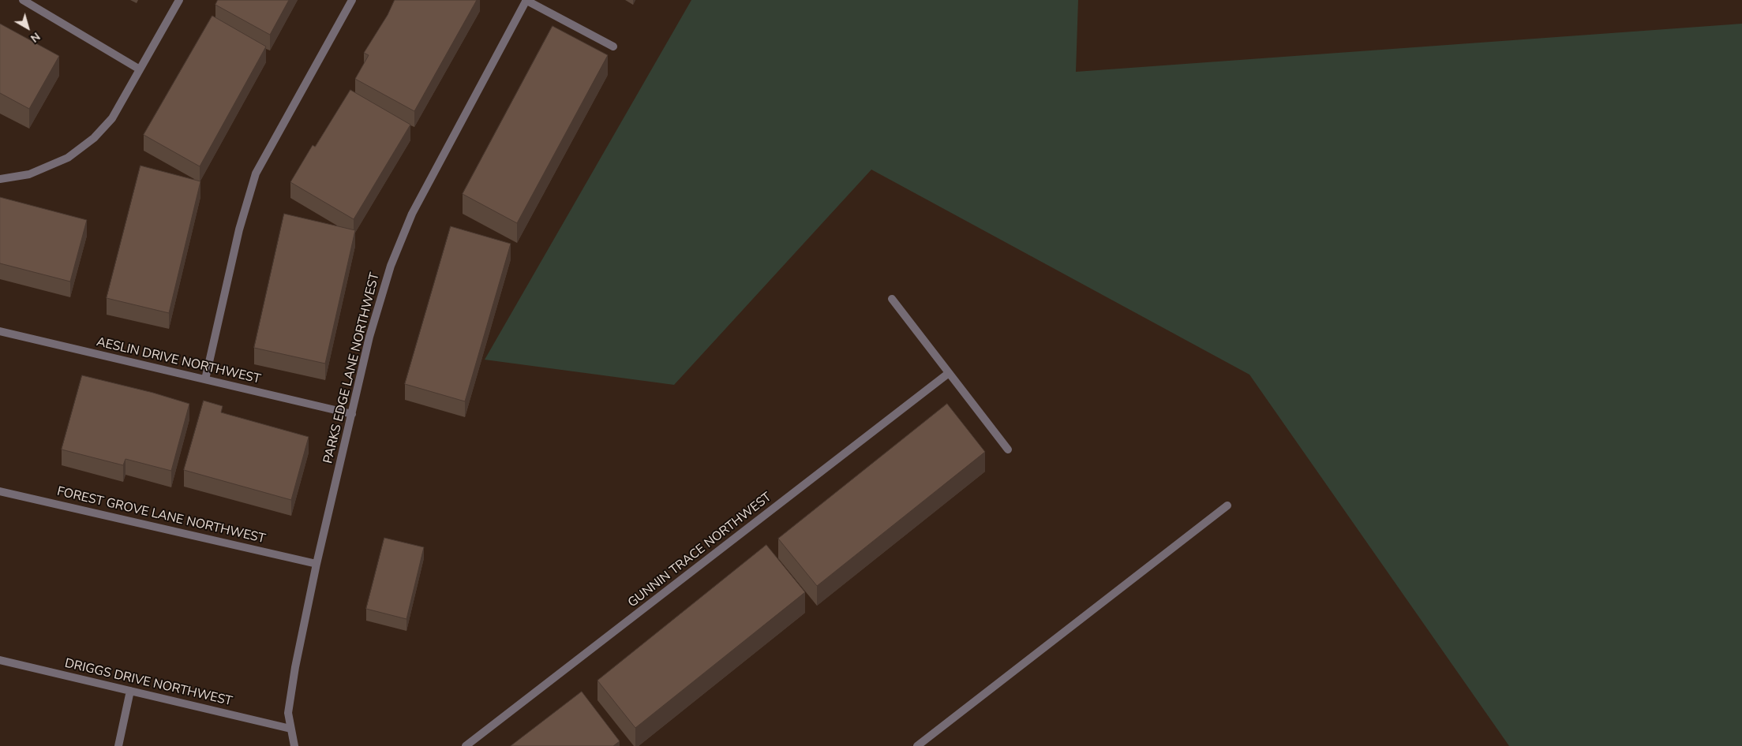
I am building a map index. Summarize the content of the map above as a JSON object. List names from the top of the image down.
{
  "streets": {
    "street": [
      "AESLIN DRIVE NORTHWEST",
      "PARKS EDGE LANE NORTHWEST",
      "FOREST GROVE LANE NORTHWEST",
      "GUNNIN TRACE NORTHWEST",
      "DRIGGS DRIVE NORTHWEST"
    ]
  },
  "crossings": [
    ["AESLIN DRIVE NORTHWEST", "PARKS EDGE LANE NORTHWEST"],
    ["PARKS EDGE LANE NORTHWEST", "FOREST GROVE LANE NORTHWEST"],
    ["PARKS EDGE LANE NORTHWEST", "DRIGGS DRIVE NORTHWEST"]
  ],
  "north": "bottom right"
}
